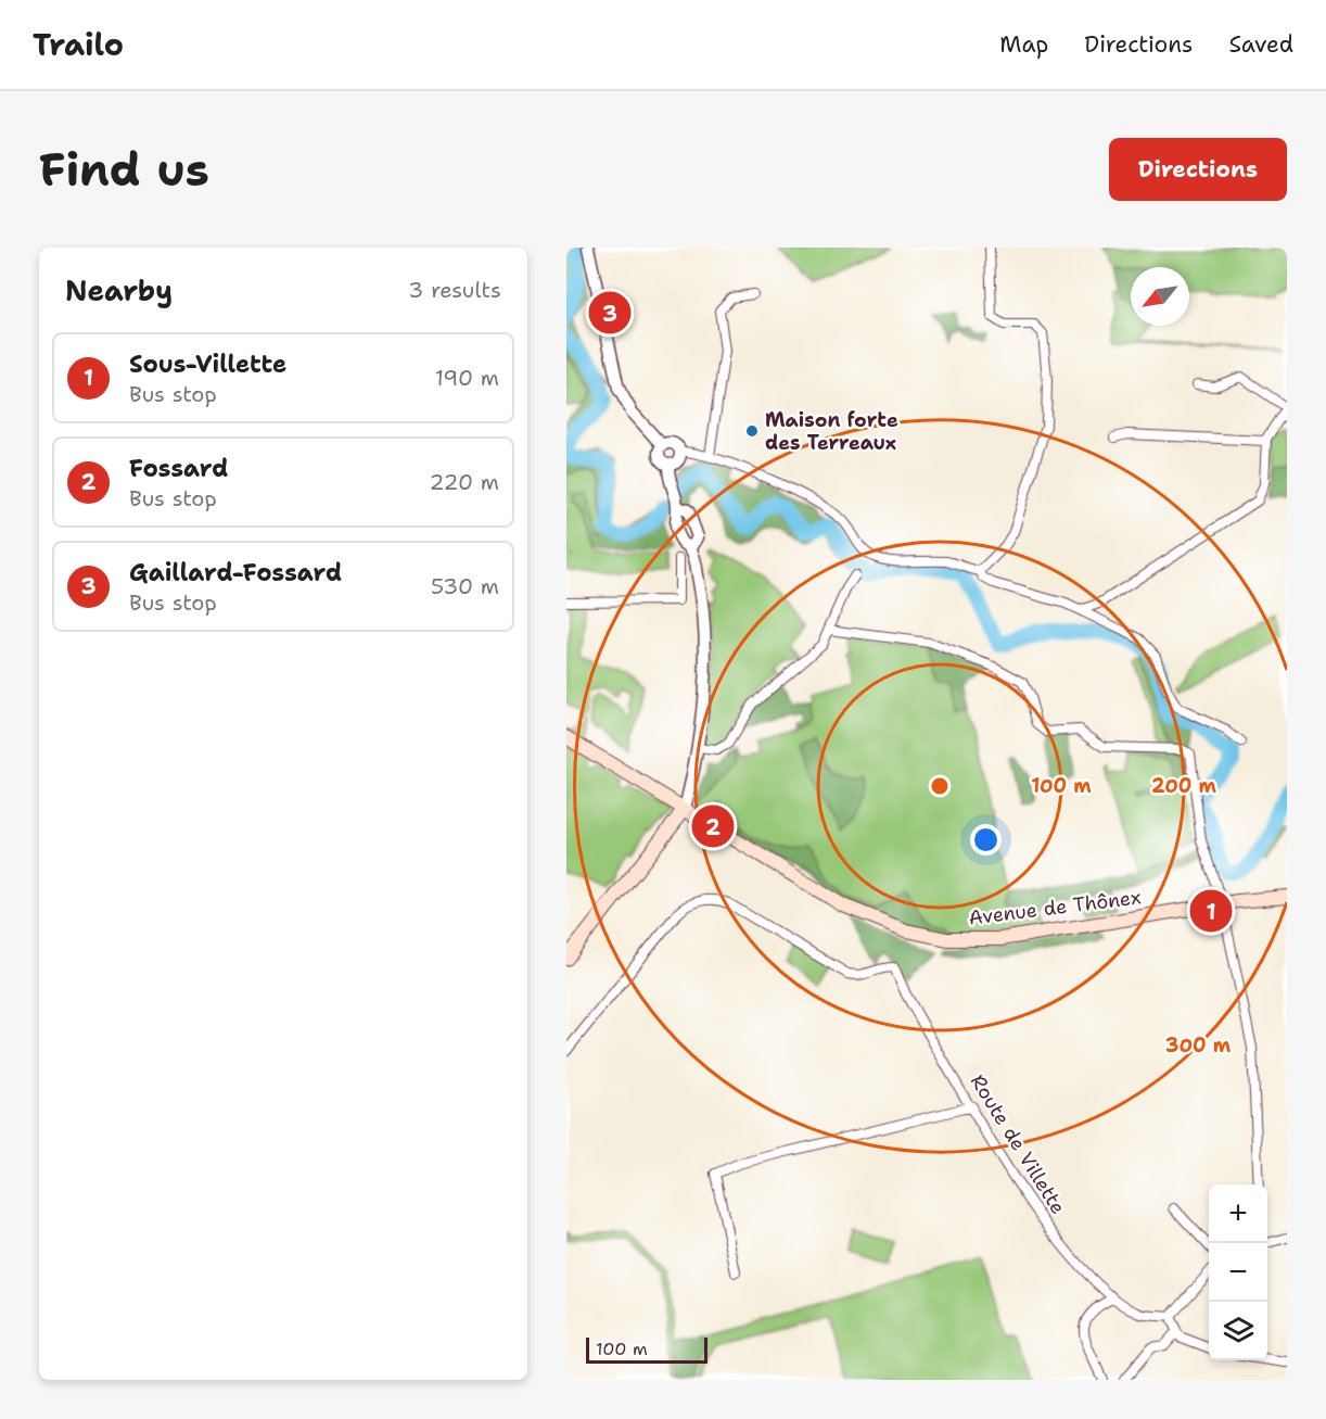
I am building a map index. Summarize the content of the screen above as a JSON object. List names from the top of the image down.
{
  "streets": {
    "main road": ["Avenue de Thônex"],
    "street": ["Route de Villette"]
  },
  "places": ["Maison forte des Terreaux"],
  "scale_bar": "100 m",
  "north": "bottom left",
  "page": {
    "header": "Trailo",
    "nav": ["Map", "Directions", "Saved"],
    "buttons": "Directions",
    "title": "Find us",
    "heading": ["Nearby", "3 results"],
    "pins": ["3", "2", "1"],
    "list": [
      {
        "mark": "1",
        "name": "Sous-Villette",
        "note": "Bus stop",
        "value": "190 m"
      },
      {
        "mark": "2",
        "name": "Fossard",
        "note": "Bus stop",
        "value": "220 m"
      },
      {
        "mark": "3",
        "name": "Gaillard-Fossard",
        "note": "Bus stop",
        "value": "530 m"
      }
    ],
    "map_buttons": ["+", "−"],
    "scale": "100 m"
  },
  "rings": ["100 m", "200 m", "300 m"]
}
